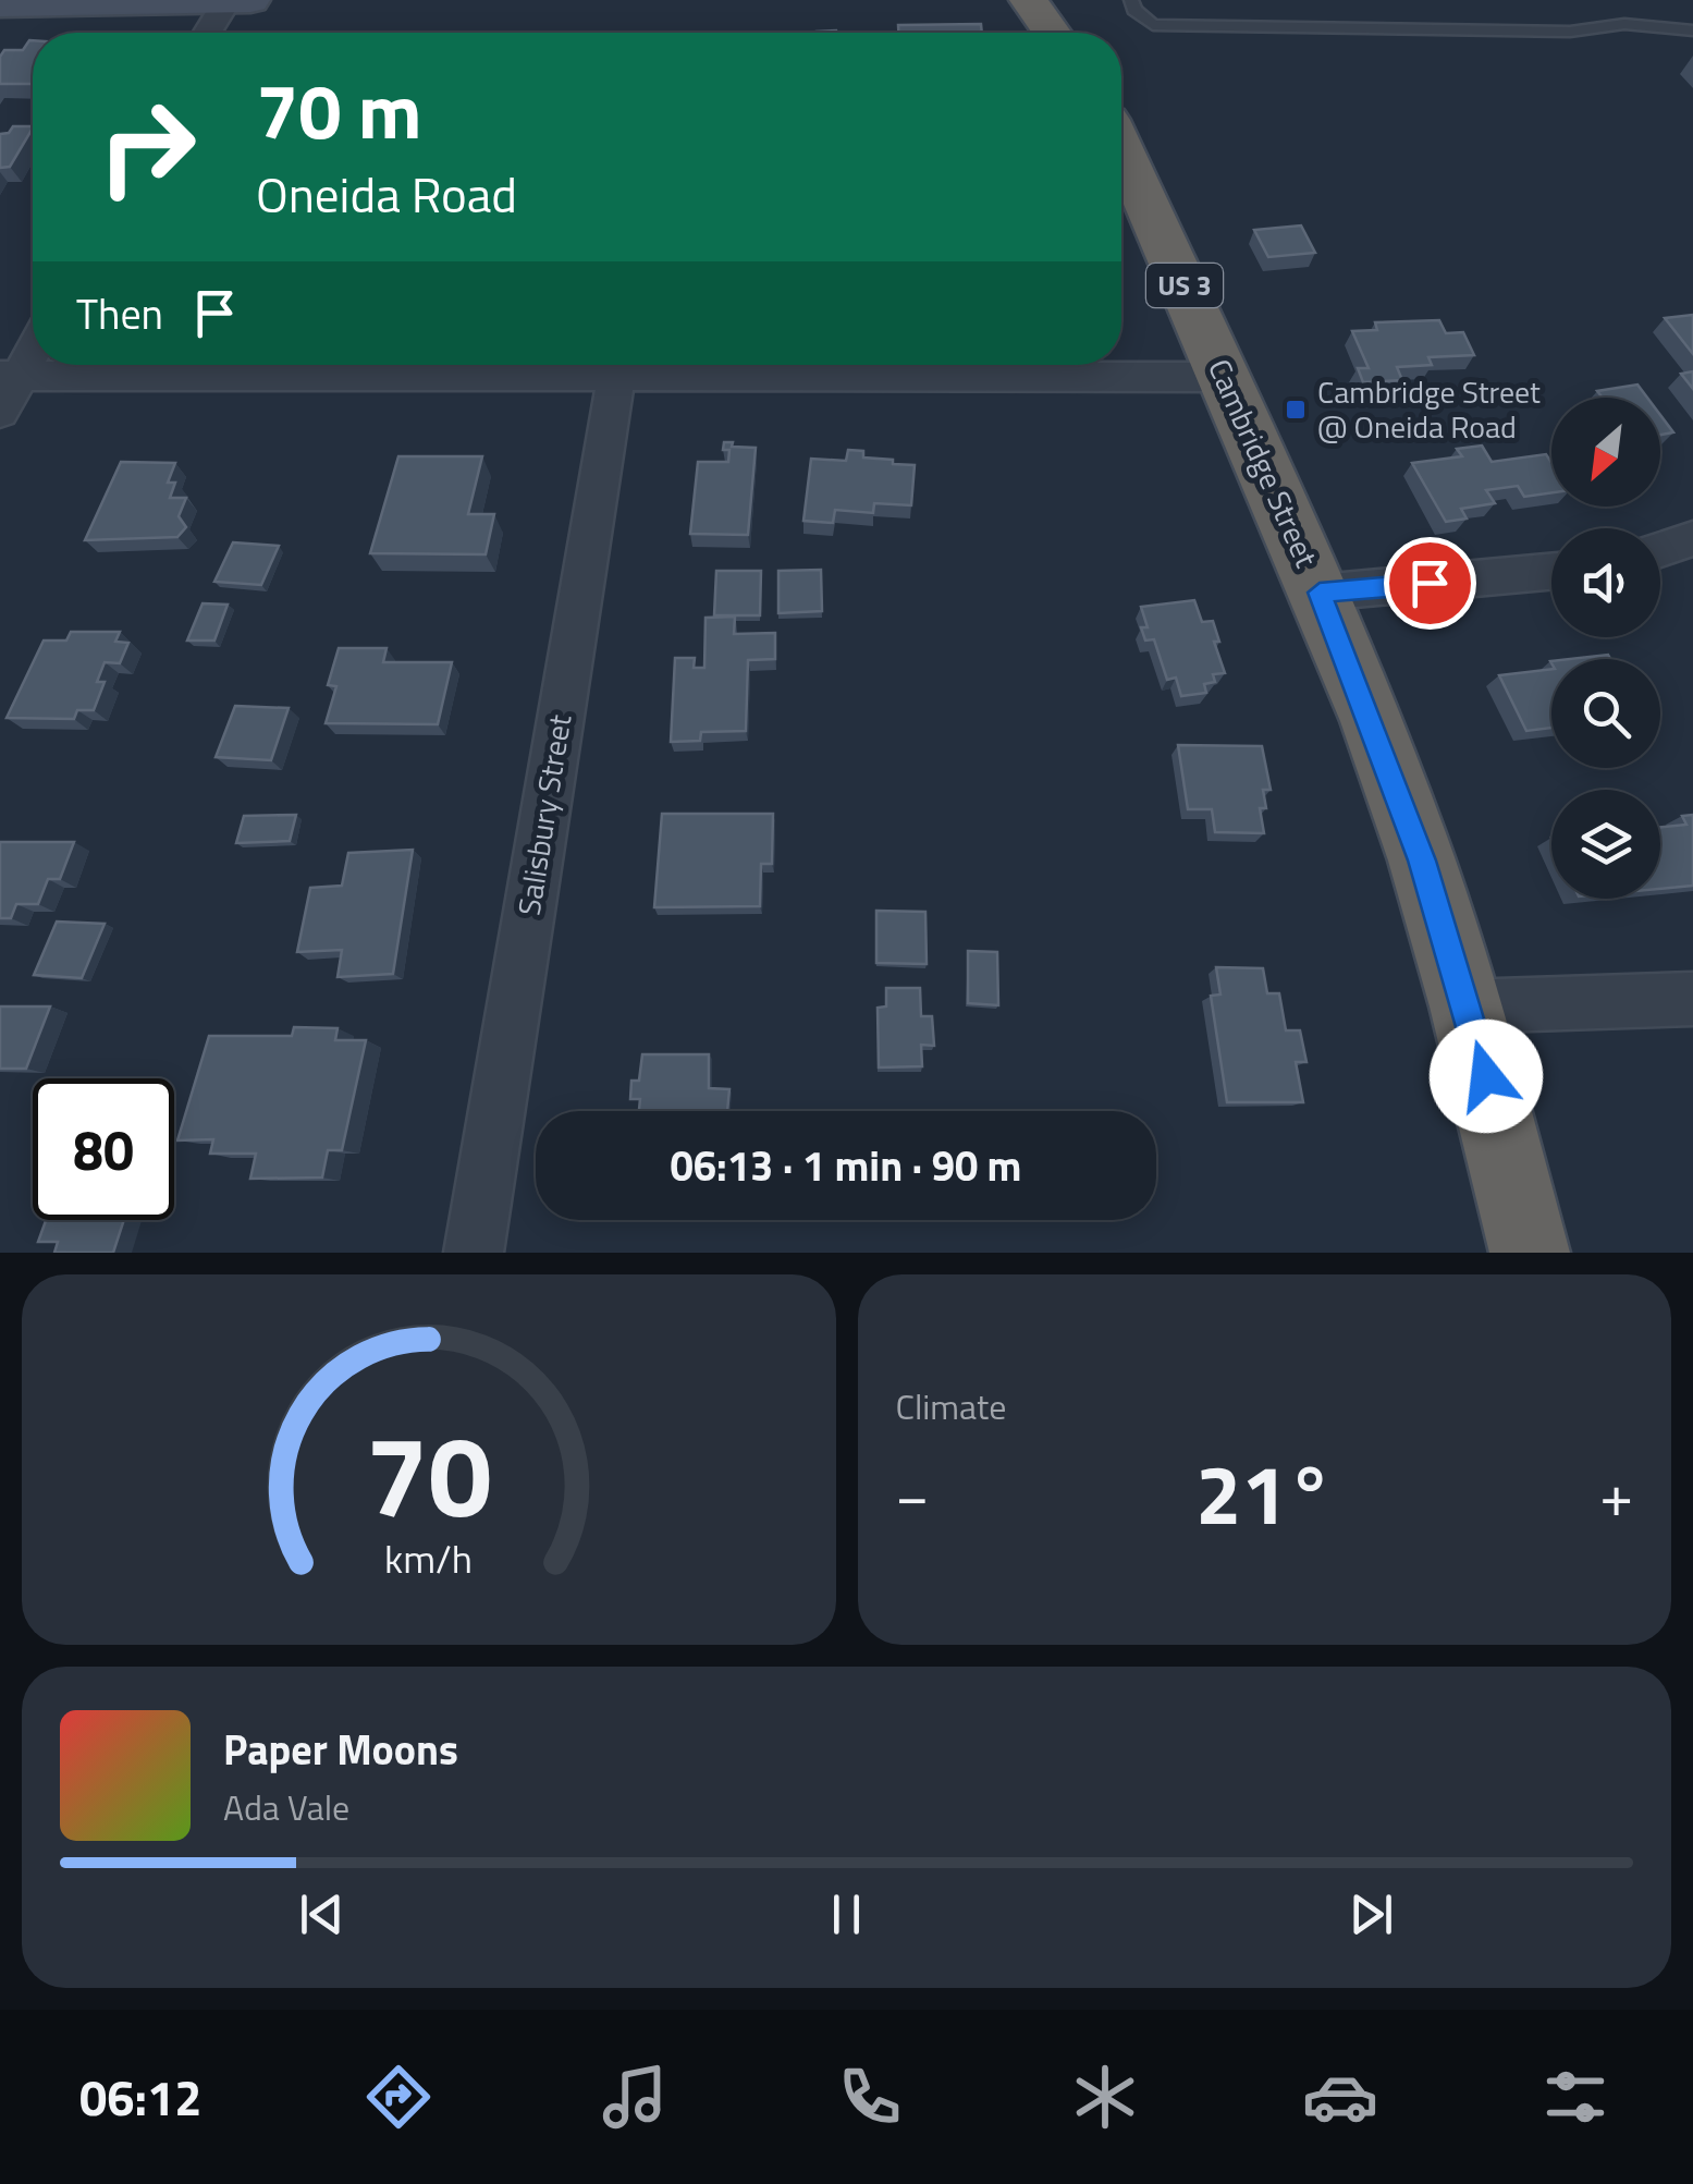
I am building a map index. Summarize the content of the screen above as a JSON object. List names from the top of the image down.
{
  "streets": {
    "highway": ["US 3", "Cambridge Street"],
    "street": ["Salisbury Street"]
  },
  "places": {
    "transit": ["Cambridge Street @ Oneida Road"]
  },
  "north": "bottom left",
  "page": {
    "turn": ["70 m", "Oneida Road"],
    "then": "Then",
    "limit": "80",
    "trip": "06:13 · 1 min · 90 m",
    "tile": "Climate",
    "heat": ["−", "21°", "+"],
    "song": ["Paper Moons", "Ada Vale"],
    "tabs": "06:12",
    "gauge": ["70", "km/h"]
  }
}
